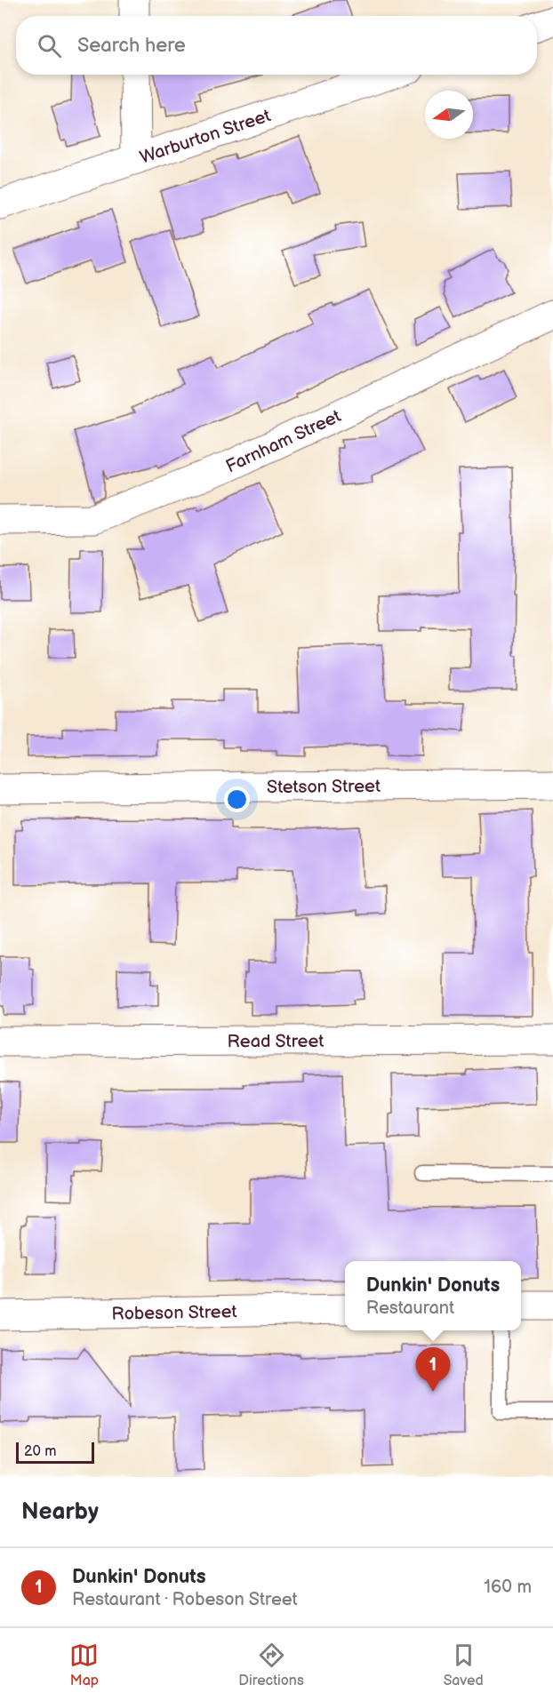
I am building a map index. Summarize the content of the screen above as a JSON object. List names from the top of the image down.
{
  "streets": {
    "street": [
      "Warburton Street",
      "Farnham Street",
      "Stetson Street",
      "Read Street",
      "Robeson Street"
    ]
  },
  "scale_bar": "20 m",
  "north": "left",
  "page": {
    "search": "Search here",
    "popup": ["Dunkin' Donuts", "Restaurant"],
    "pins": "1",
    "scale": "20 m",
    "heading": "Nearby",
    "list": [
      {
        "mark": "1",
        "name": "Dunkin' Donuts",
        "note": "Restaurant · Robeson Street",
        "value": "160 m"
      }
    ],
    "nav": ["Map", "Directions", "Saved"]
  }
}
